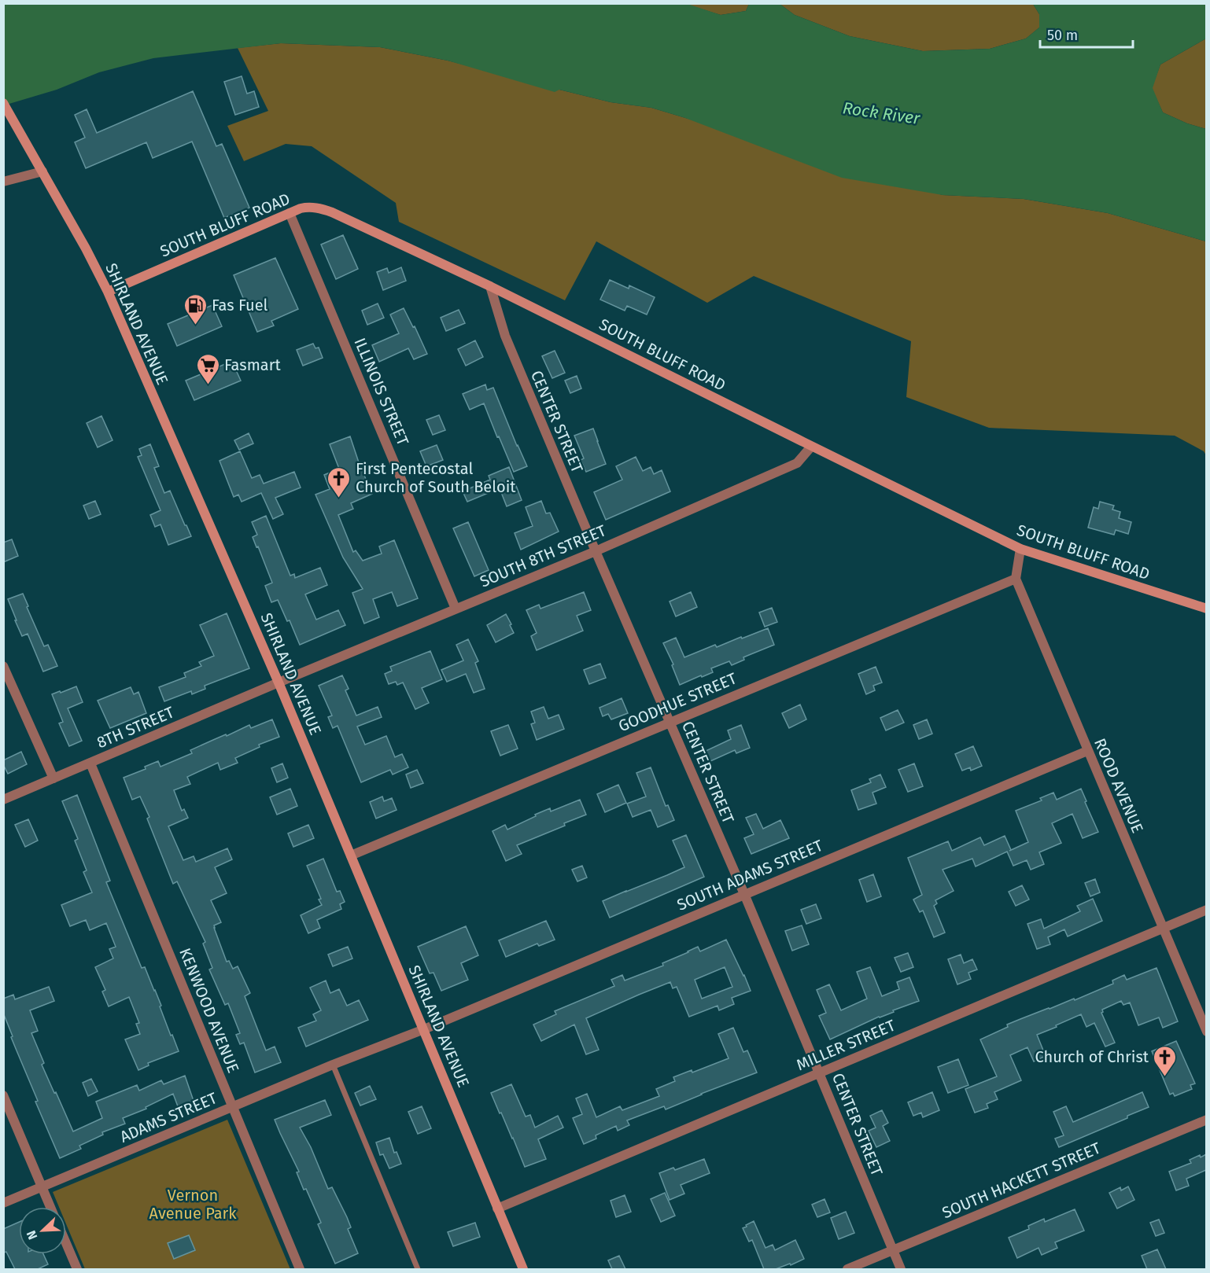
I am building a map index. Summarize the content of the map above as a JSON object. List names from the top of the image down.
{
  "streets": {
    "street": [
      "SOUTH BLUFF ROAD",
      "SHIRLAND AVENUE",
      "ILLINOIS STREET",
      "CENTER STREET",
      "SOUTH 8TH STREET",
      "GOODHUE STREET",
      "8TH STREET",
      "ROOD AVENUE",
      "SOUTH ADAMS STREET",
      "KENWOOD AVENUE",
      "MILLER STREET",
      "ADAMS STREET",
      "SOUTH HACKETT STREET"
    ]
  },
  "crossings": [
    ["SOUTH BLUFF ROAD", "SHIRLAND AVENUE"],
    ["SOUTH BLUFF ROAD", "ILLINOIS STREET"],
    ["SOUTH BLUFF ROAD", "CENTER STREET"],
    ["SOUTH BLUFF ROAD", "SOUTH 8TH STREET"],
    ["SHIRLAND AVENUE", "SOUTH 8TH STREET"],
    ["SHIRLAND AVENUE", "GOODHUE STREET"],
    ["SHIRLAND AVENUE", "8TH STREET"],
    ["SHIRLAND AVENUE", "SOUTH ADAMS STREET"],
    ["SHIRLAND AVENUE", "MILLER STREET"],
    ["SHIRLAND AVENUE", "ADAMS STREET"],
    ["ILLINOIS STREET", "SOUTH 8TH STREET"],
    ["CENTER STREET", "SOUTH 8TH STREET"],
    ["CENTER STREET", "GOODHUE STREET"],
    ["CENTER STREET", "SOUTH ADAMS STREET"],
    ["CENTER STREET", "MILLER STREET"],
    ["CENTER STREET", "SOUTH HACKETT STREET"],
    ["SOUTH 8TH STREET", "8TH STREET"],
    ["GOODHUE STREET", "ROOD AVENUE"],
    ["8TH STREET", "KENWOOD AVENUE"],
    ["ROOD AVENUE", "SOUTH ADAMS STREET"],
    ["ROOD AVENUE", "MILLER STREET"],
    ["SOUTH ADAMS STREET", "ADAMS STREET"],
    ["KENWOOD AVENUE", "ADAMS STREET"]
  ],
  "water": ["Rock River"],
  "parks": ["Vernon Avenue Park"],
  "places": {
    "fuel station": ["Fas Fuel"],
    "supermarket": ["Fasmart"],
    "church": ["First Pentecostal Church of South Beloit", "Church of Christ"]
  },
  "scale_bar": "50 m",
  "north": "bottom left"
}
